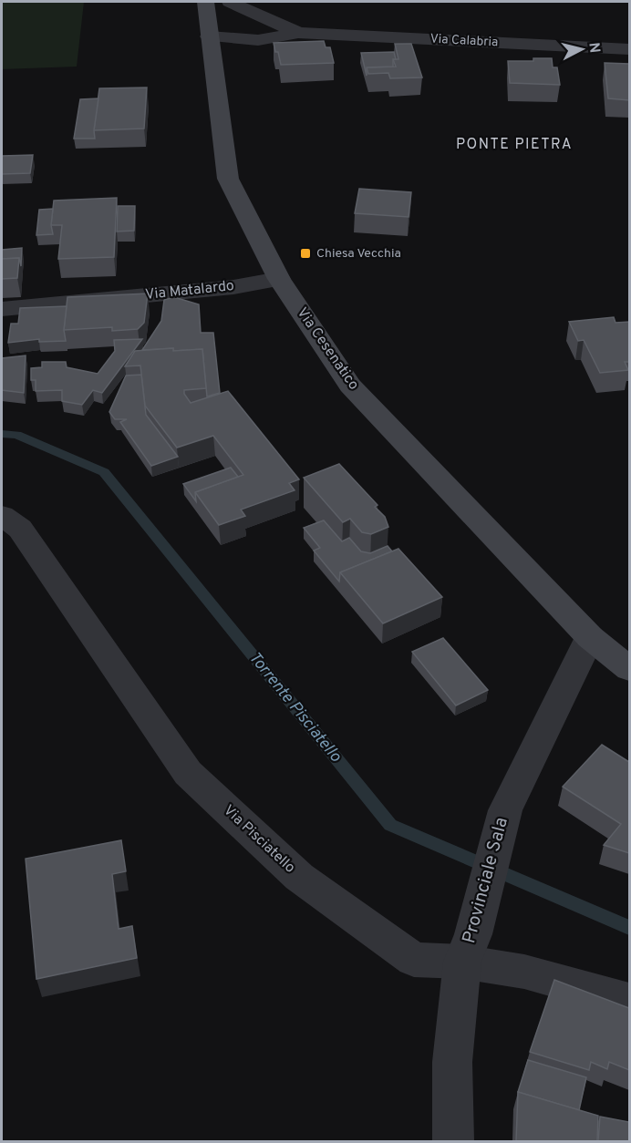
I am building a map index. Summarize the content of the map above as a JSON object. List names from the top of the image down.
{
  "streets": {
    "main road": ["Via Cesenatico"],
    "street": [
      "Via Calabria",
      "Via Matalardo",
      "Via Pisciatello",
      "Provinciale Sala"
    ]
  },
  "crossings": [
    ["Via Calabria", "Via Cesenatico"],
    ["Via Matalardo", "Via Cesenatico"],
    ["Via Cesenatico", "Provinciale Sala"],
    ["Via Pisciatello", "Provinciale Sala"]
  ],
  "districts": ["PONTE PIETRA"],
  "water": ["Torrente Pisciatello"],
  "places": {
    "transit": ["Chiesa Vecchia"]
  },
  "north": "right"
}
